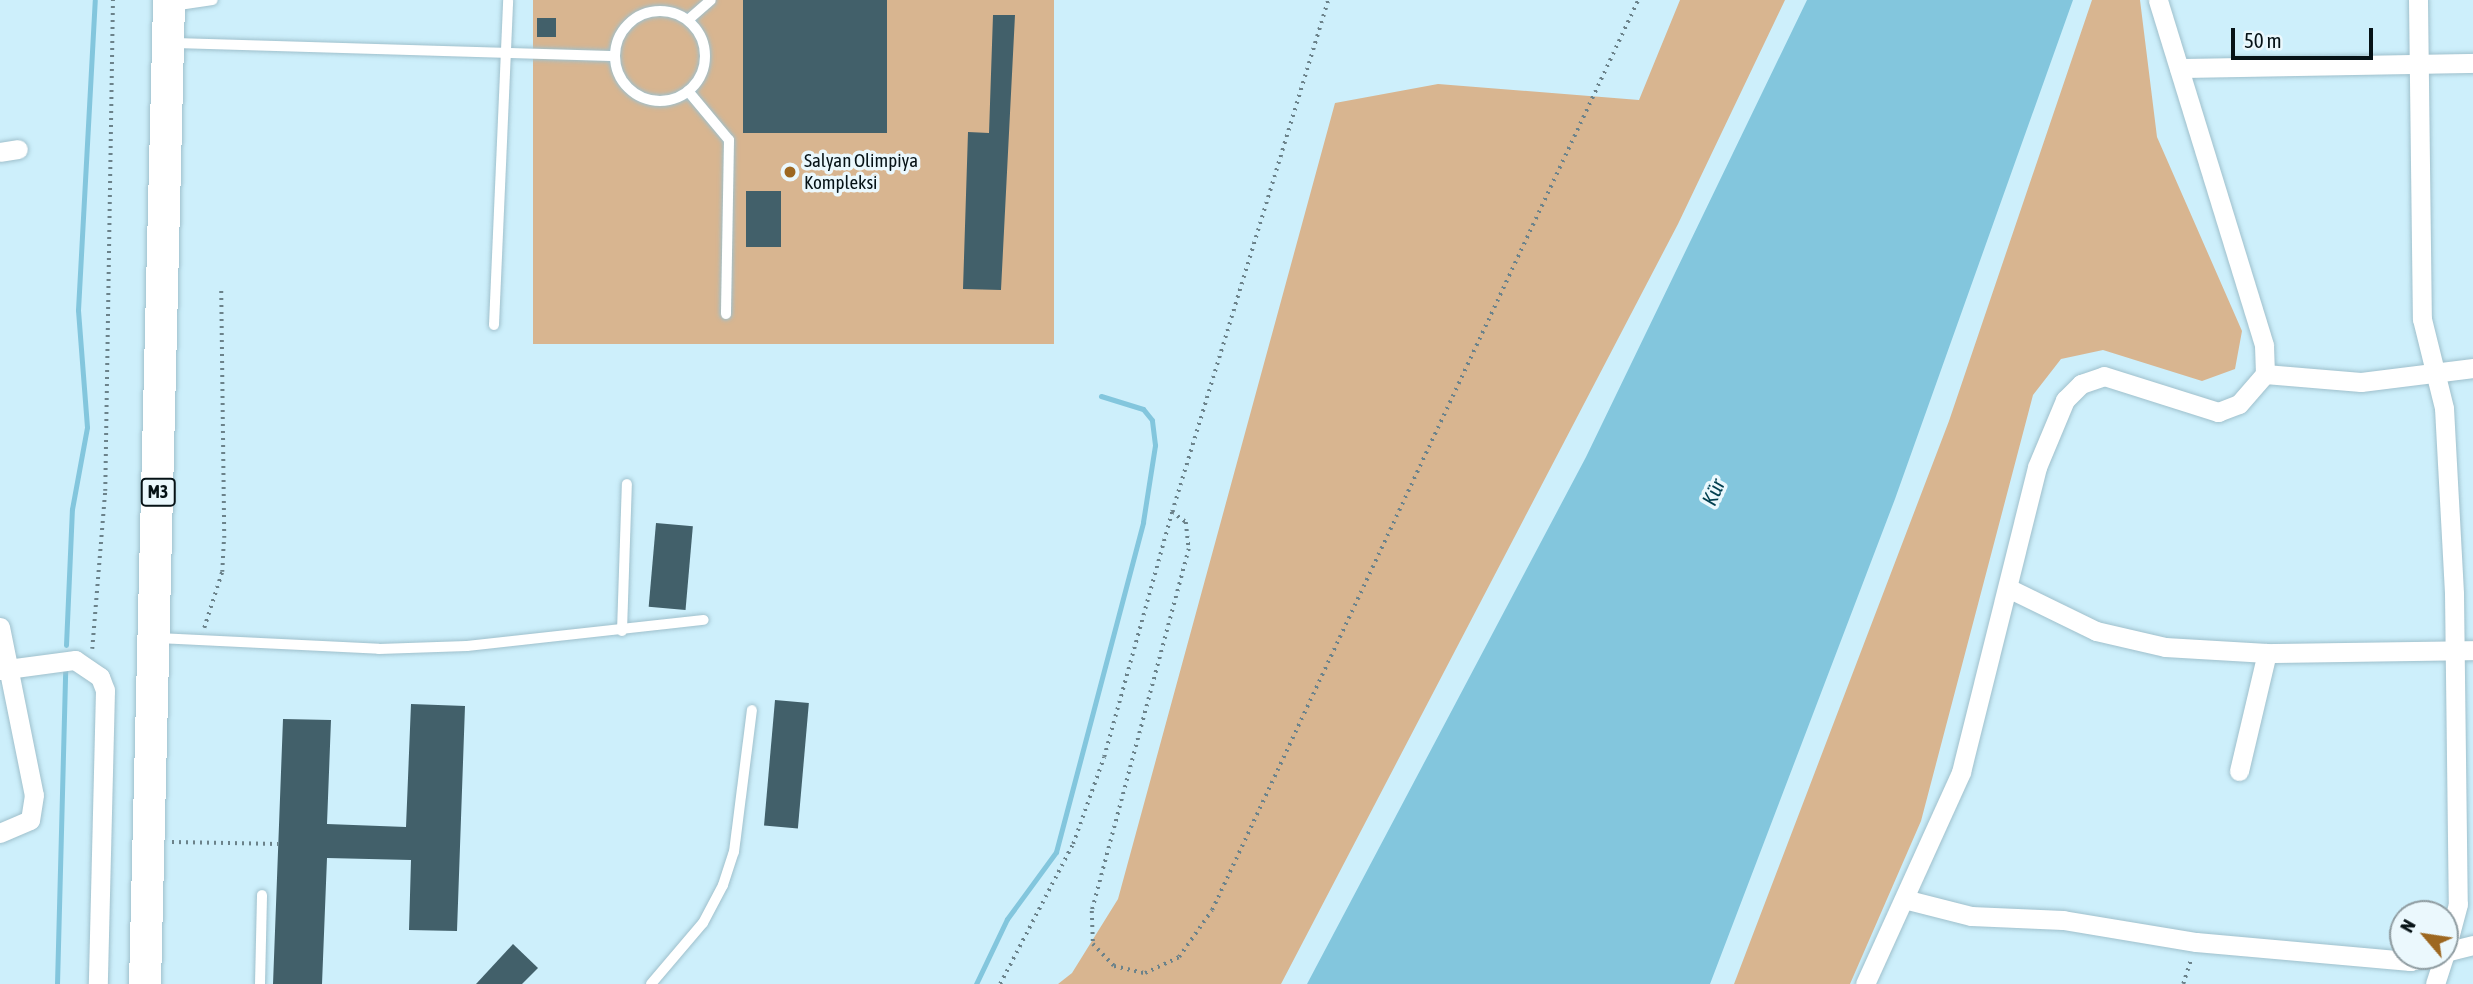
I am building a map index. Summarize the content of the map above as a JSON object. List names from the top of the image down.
{
  "streets": {
    "main road": ["M3"]
  },
  "water": ["Kür"],
  "places": ["Salyan Olimpiya Kompleksi"],
  "scale_bar": "50 m",
  "north": "top left"
}
